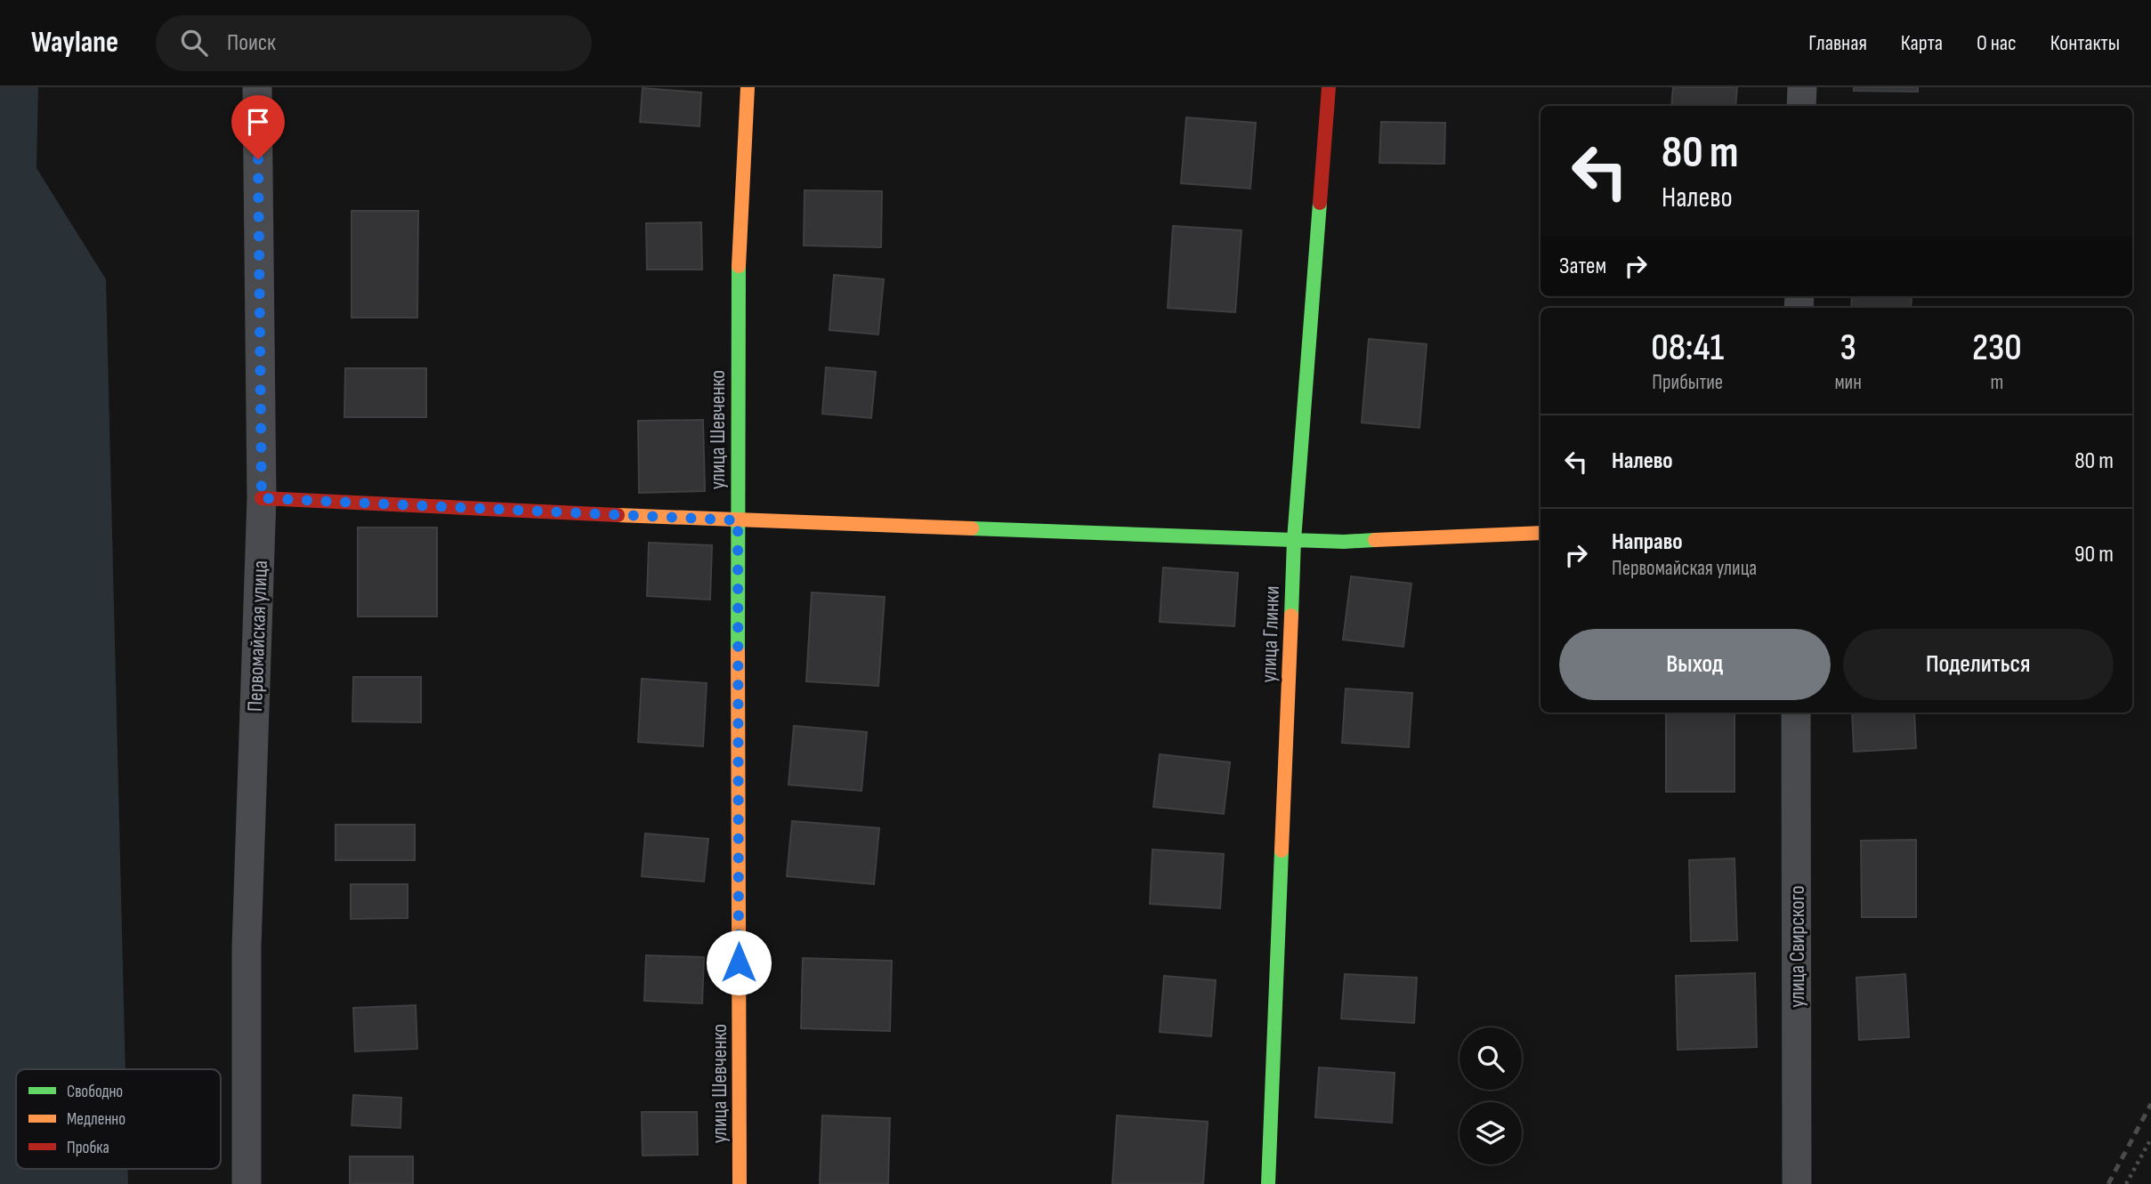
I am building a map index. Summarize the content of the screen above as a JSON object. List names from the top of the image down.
{
  "streets": {
    "street": [
      "улица Шевченко",
      "улица Глинки",
      "Первомайская улица",
      "улица Свирского"
    ]
  },
  "legend": ["Свободно", "Медленно", "Пробка"],
  "page": {
    "header": "Waylane",
    "search": "Поиск",
    "nav": [
      "Главная",
      "Карта",
      "О нас",
      "Контакты"
    ],
    "turn": ["80 m", "Налево"],
    "then": "Затем",
    "eta": [
      "08:41",
      "Прибытие",
      "3",
      "мин",
      "230",
      "m"
    ],
    "list": [
      {
        "name": "Налево",
        "value": "80 m"
      },
      {
        "name": "Направо",
        "note": "Первомайская улица",
        "value": "90 m"
      }
    ],
    "buttons": ["Выход", "Поделиться"]
  }
}
